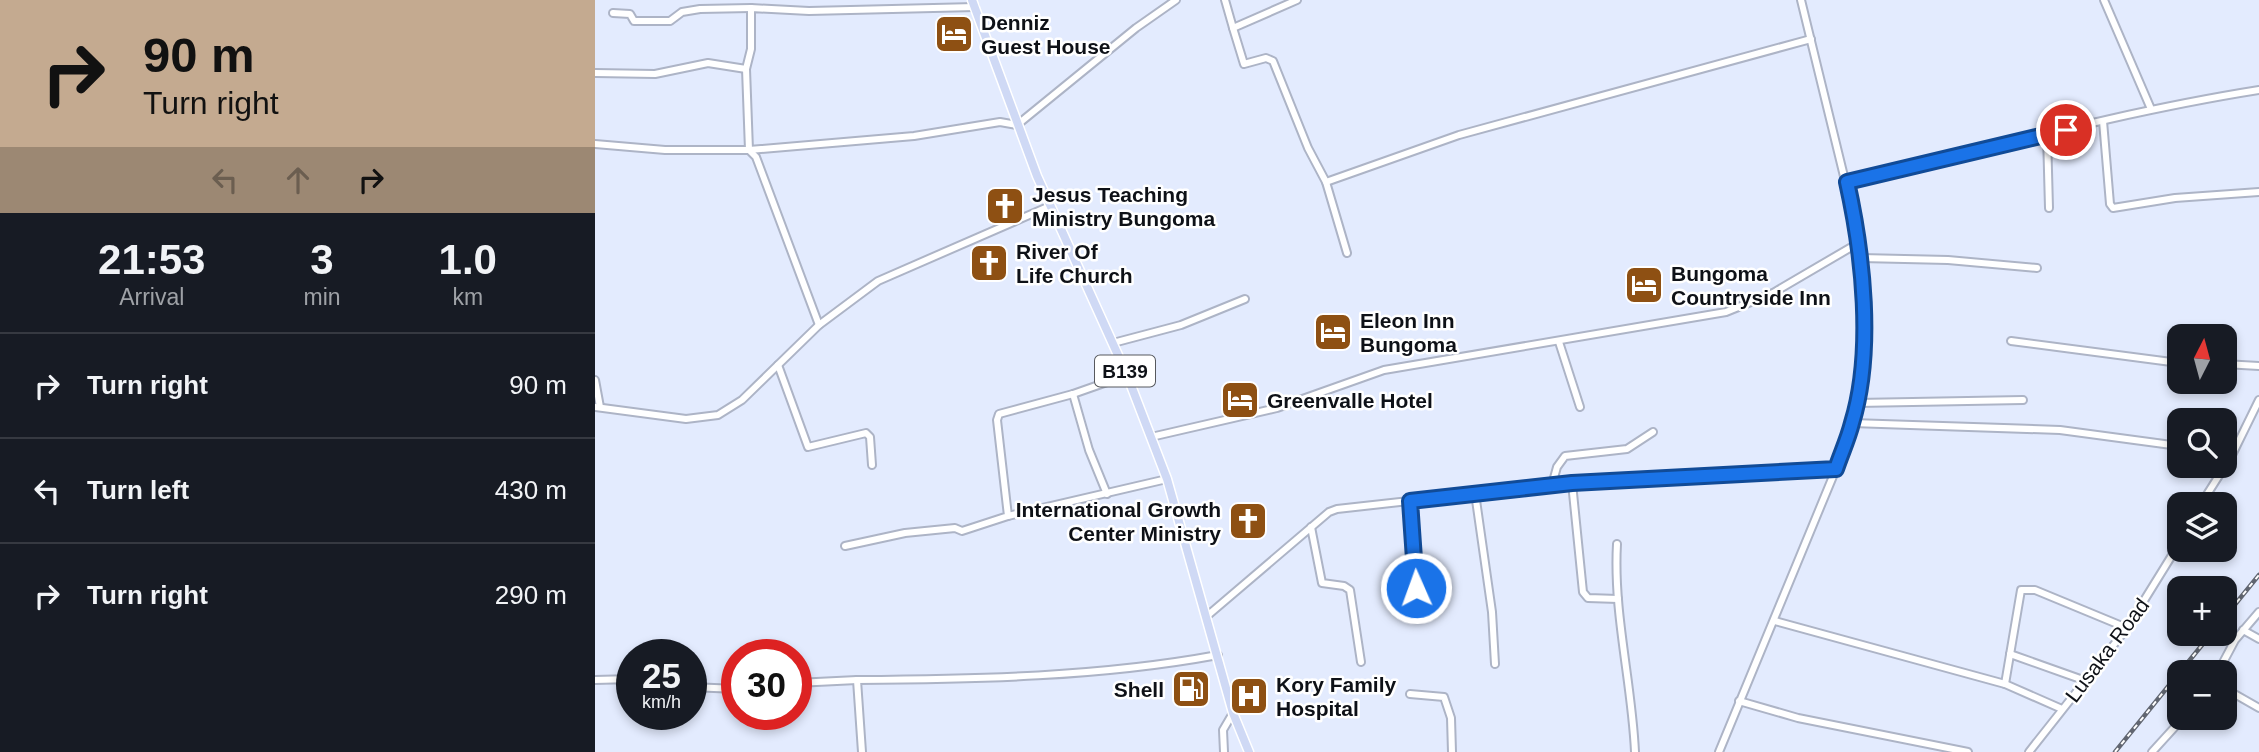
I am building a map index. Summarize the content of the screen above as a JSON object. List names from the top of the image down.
{
  "streets": {
    "main road": ["B139"],
    "street": ["Lusaka Road"]
  },
  "places": {
    "hotel": [
      "Denniz Guest House",
      "Bungoma Countryside Inn",
      "Eleon Inn Bungoma",
      "Greenvalle Hotel"
    ],
    "church": ["Jesus Teaching Ministry Bungoma", "River Of Life Church", "International Growth Center Ministry"],
    "fuel station": ["Shell"],
    "hospital": ["Kory Family Hospital"]
  },
  "north": "top",
  "page": {
    "turn": ["90 m", "Turn right"],
    "eta": [
      "21:53",
      "Arrival",
      "3",
      "min",
      "1.0",
      "km"
    ],
    "map_buttons": ["+", "−"],
    "list": [
      {
        "name": "Turn right",
        "value": "90 m"
      },
      {
        "name": "Turn left",
        "value": "430 m"
      },
      {
        "name": "Turn right",
        "value": "290 m"
      }
    ],
    "speed": "25 km/h",
    "limit": "30"
  }
}
